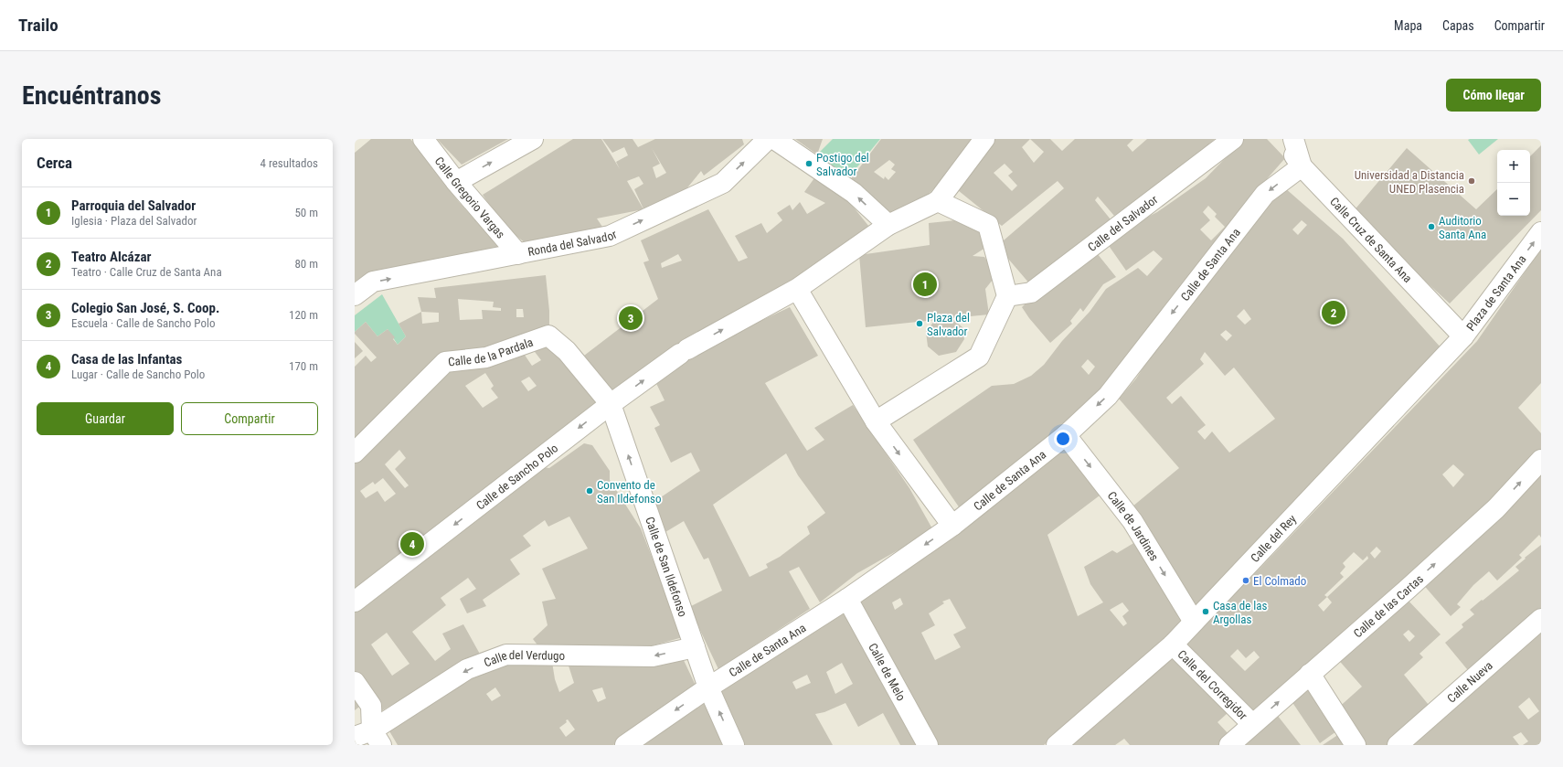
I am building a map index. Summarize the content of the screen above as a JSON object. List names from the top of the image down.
{
  "streets": {
    "street": [
      "Calle Gregorio Vargas",
      "Calle del Salvador",
      "Calle Cruz de Santa Ana",
      "Ronda del Salvador",
      "Calle de Santa Ana",
      "Plaza de Santa Ana",
      "Calle de la Pardala",
      "Calle de Sancho Polo",
      "Calle de Jardines",
      "Calle del Rey",
      "Calle de San Ildefonso",
      "Calle de las Cartas",
      "Calle del Verdugo",
      "Calle de Melo",
      "Calle Nueva",
      "Calle del Corregidor"
    ]
  },
  "crossings": [
    ["Calle Gregorio Vargas", "Ronda del Salvador"],
    ["Calle Cruz de Santa Ana", "Calle de Santa Ana"],
    ["Calle Cruz de Santa Ana", "Plaza de Santa Ana"],
    ["Calle Cruz de Santa Ana", "Calle del Rey"],
    ["Calle de Santa Ana", "Calle de Jardines"],
    ["Calle de Santa Ana", "Calle de San Ildefonso"],
    ["Calle de Santa Ana", "Calle de Melo"],
    ["Plaza de Santa Ana", "Calle del Rey"],
    ["Calle de la Pardala", "Calle de Sancho Polo"],
    ["Calle de la Pardala", "Calle de San Ildefonso"],
    ["Calle de Sancho Polo", "Calle de San Ildefonso"],
    ["Calle de Jardines", "Calle del Rey"],
    ["Calle del Rey", "Calle del Corregidor"],
    ["Calle de San Ildefonso", "Calle del Verdugo"],
    ["Calle de las Cartas", "Calle del Corregidor"]
  ],
  "one_way": [
    "Calle de Santa Ana",
    "Plaza de Santa Ana",
    "Calle de Jardines",
    "Calle de San Ildefonso",
    "Calle de las Cartas",
    "Calle del Verdugo"
  ],
  "places": [
    "Postigo del Salvador",
    "Universidad a Distancia UNED Plasencia",
    "Auditorio Santa Ana",
    "Plaza del Salvador",
    "Convento de San Ildefonso",
    "El Colmado",
    "Casa de las Argollas"
  ],
  "page": {
    "header": "Trailo",
    "nav": ["Mapa", "Capas", "Compartir"],
    "buttons": [
      "Cómo llegar",
      ["Guardar", "Compartir"]
    ],
    "title": "Encuéntranos",
    "heading": ["Cerca", "4 resultados"],
    "map_buttons": ["+", "−"],
    "list": [
      {
        "mark": "1",
        "name": "Parroquia del Salvador",
        "note": "Iglesia · Plaza del Salvador",
        "value": "50 m"
      },
      {
        "mark": "2",
        "name": "Teatro Alcázar",
        "note": "Teatro · Calle Cruz de Santa Ana",
        "value": "80 m"
      },
      {
        "mark": "3",
        "name": "Colegio San José, S. Coop.",
        "note": "Escuela · Calle de Sancho Polo",
        "value": "120 m"
      },
      {
        "mark": "4",
        "name": "Casa de las Infantas",
        "note": "Lugar · Calle de Sancho Polo",
        "value": "170 m"
      }
    ],
    "pins": [
      "1",
      "2",
      "3",
      "4"
    ]
  }
}
